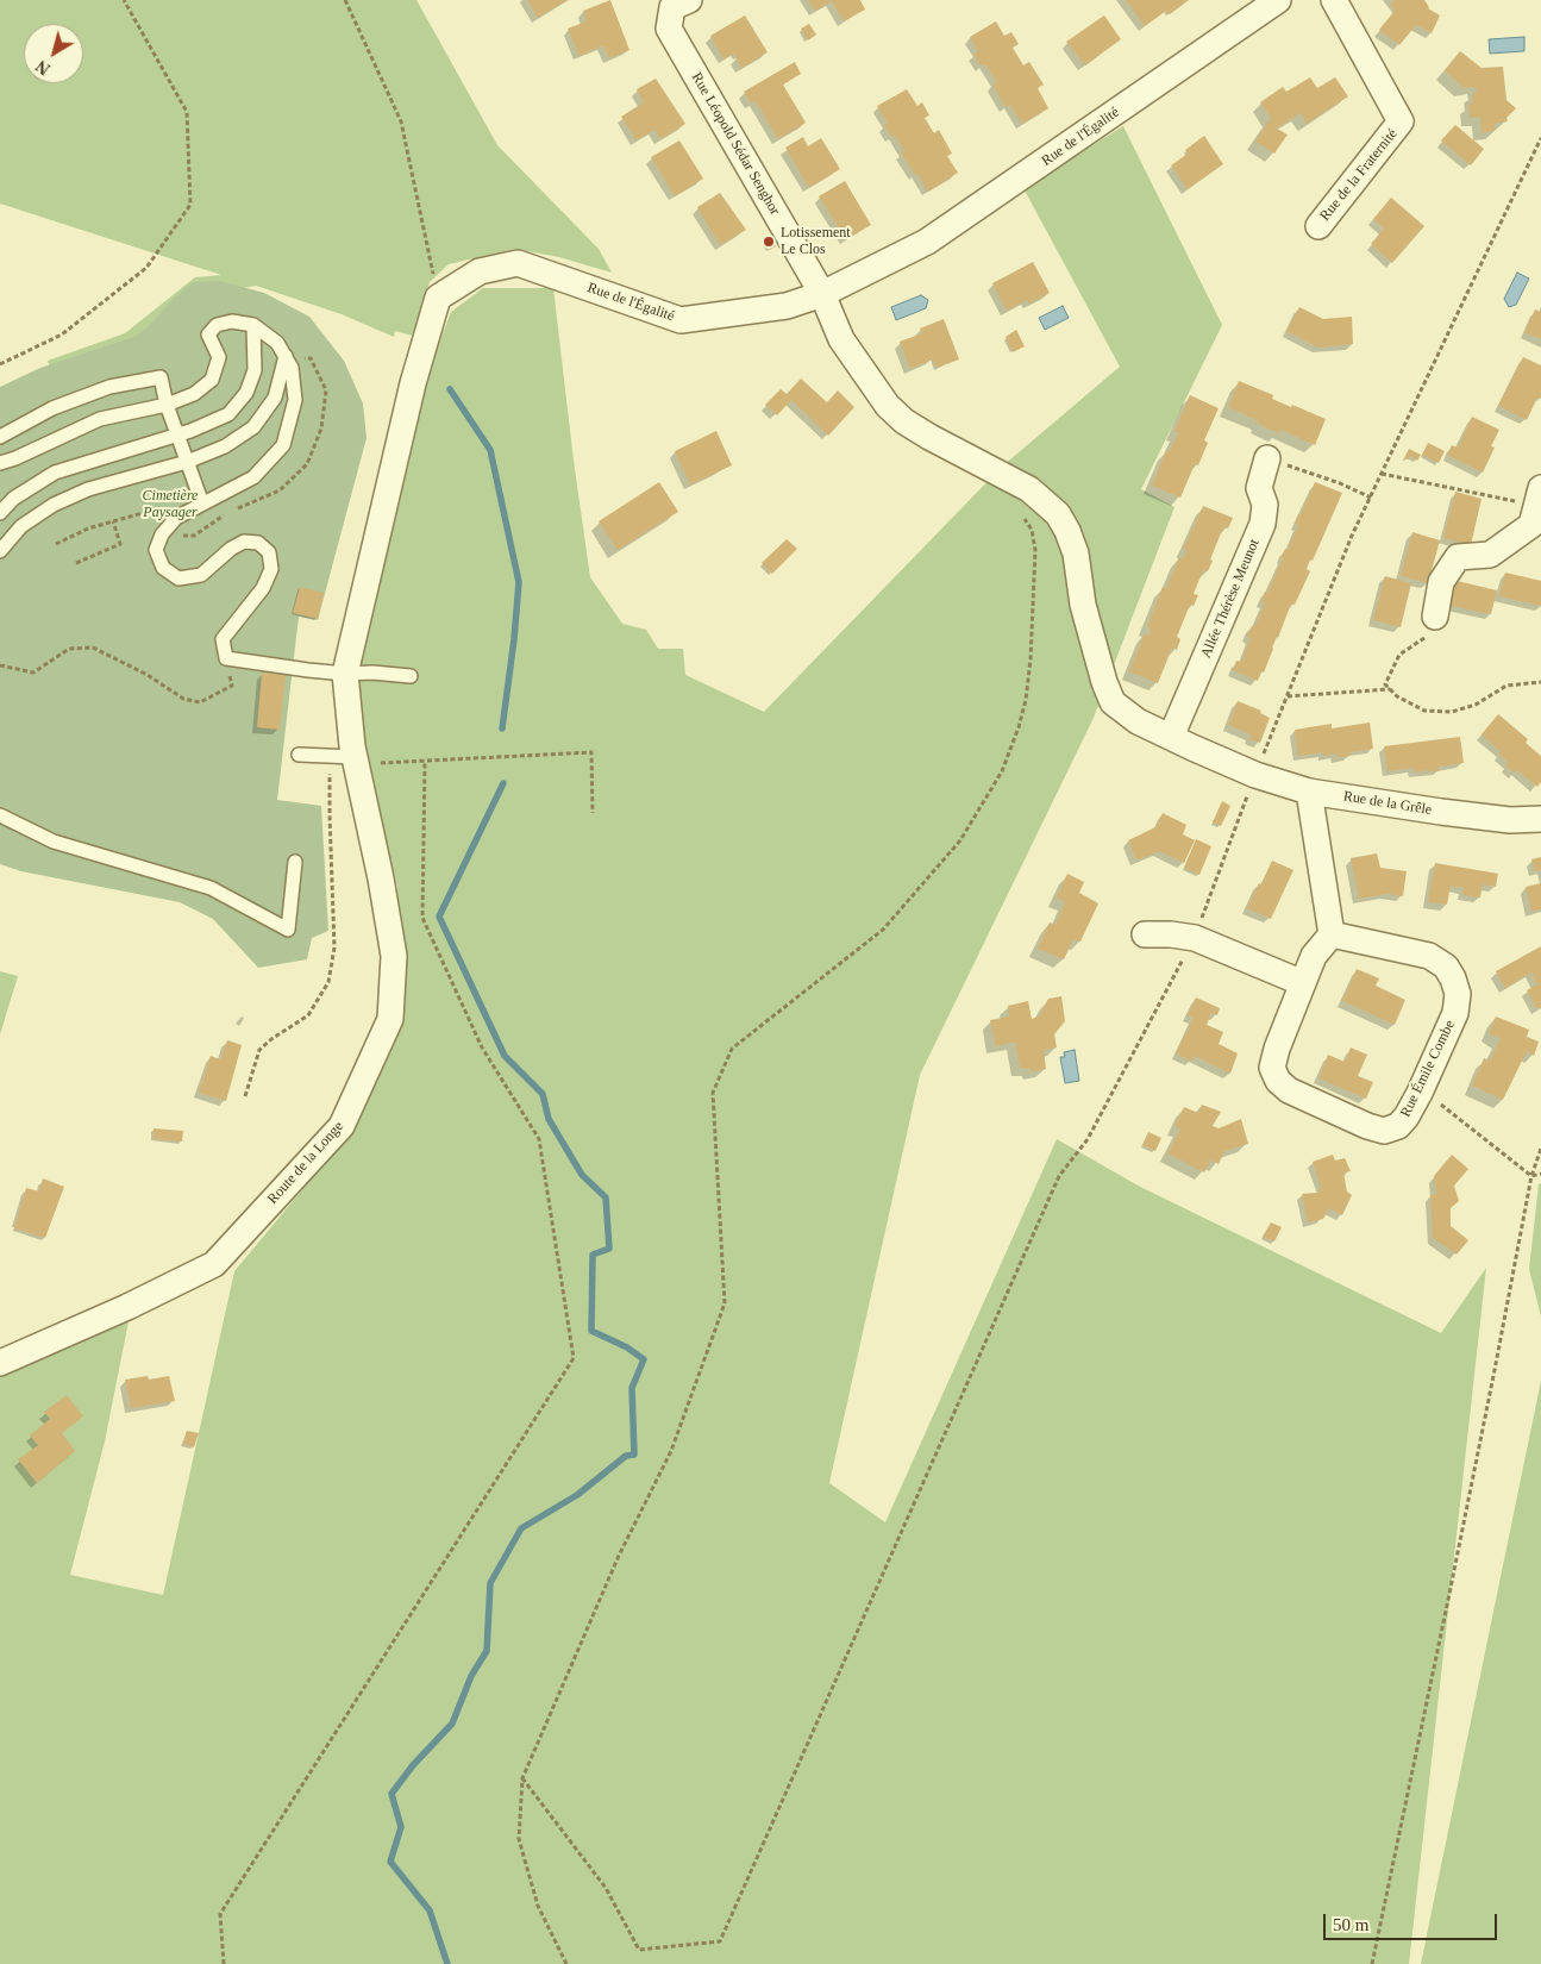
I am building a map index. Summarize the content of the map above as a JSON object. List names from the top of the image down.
{
  "streets": {
    "street": [
      "Rue de l'Égalité",
      "Rue Léopold Sédar Senghor",
      "Rue de la Fraternité",
      "Allée Thérèse Meunot",
      "Rue de la Grêle",
      "Rue Émile Combe",
      "Route de la Longe"
    ]
  },
  "crossings": [
    ["Rue de l'Égalité", "Rue Léopold Sédar Senghor"],
    ["Rue de l'Égalité", "Rue de la Grêle"],
    ["Rue Léopold Sédar Senghor", "Rue de la Grêle"],
    ["Allée Thérèse Meunot", "Rue de la Grêle"]
  ],
  "parks": ["Cimetière Paysager"],
  "places": ["Lotissement Le Clos"],
  "scale_bar": "50 m",
  "north": "bottom left"
}
